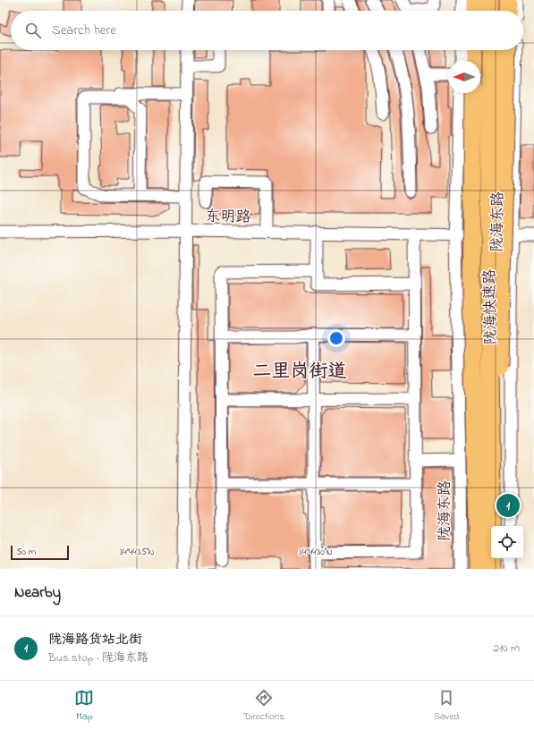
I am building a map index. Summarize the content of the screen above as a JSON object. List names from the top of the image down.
{
  "streets": {
    "highway": ["陇海快速路"],
    "street": ["东明路", "陇海东路"]
  },
  "crossings": [
    ["东明路", "陇海东路"]
  ],
  "districts": ["二里岗街道"],
  "scale_bar": "50 m",
  "north": "left",
  "page": {
    "search": "Search here",
    "pins": "1",
    "scale": "50 m",
    "heading": "Nearby",
    "list": [
      {
        "mark": "1",
        "name": "陇海路货站北街",
        "note": "Bus stop · 陇海东路",
        "value": "210 m"
      }
    ],
    "nav": ["Map", "Directions", "Saved"]
  },
  "coordinates": ["34°44'35\"N", "34°44'30\"N"]
}
